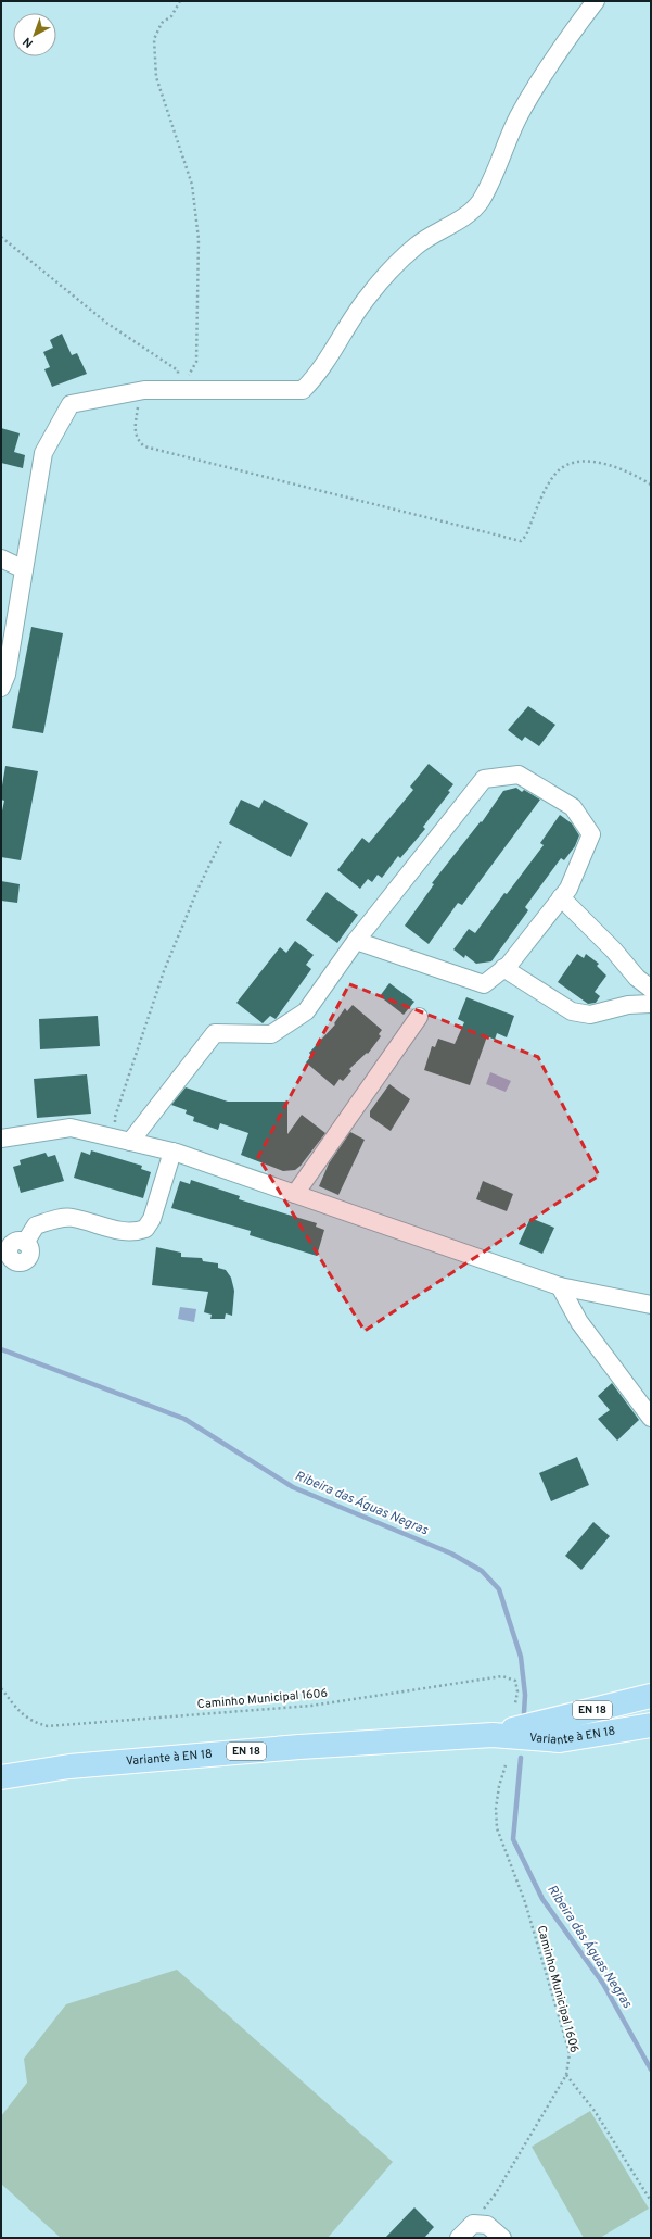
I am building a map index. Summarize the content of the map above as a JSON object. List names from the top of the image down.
{
  "streets": {
    "main road": ["EN 18", "Variante à EN 18"],
    "path": ["Caminho Municipal 1606"]
  },
  "water": ["Ribeira das Águas Negras"],
  "north": "bottom left"
}
